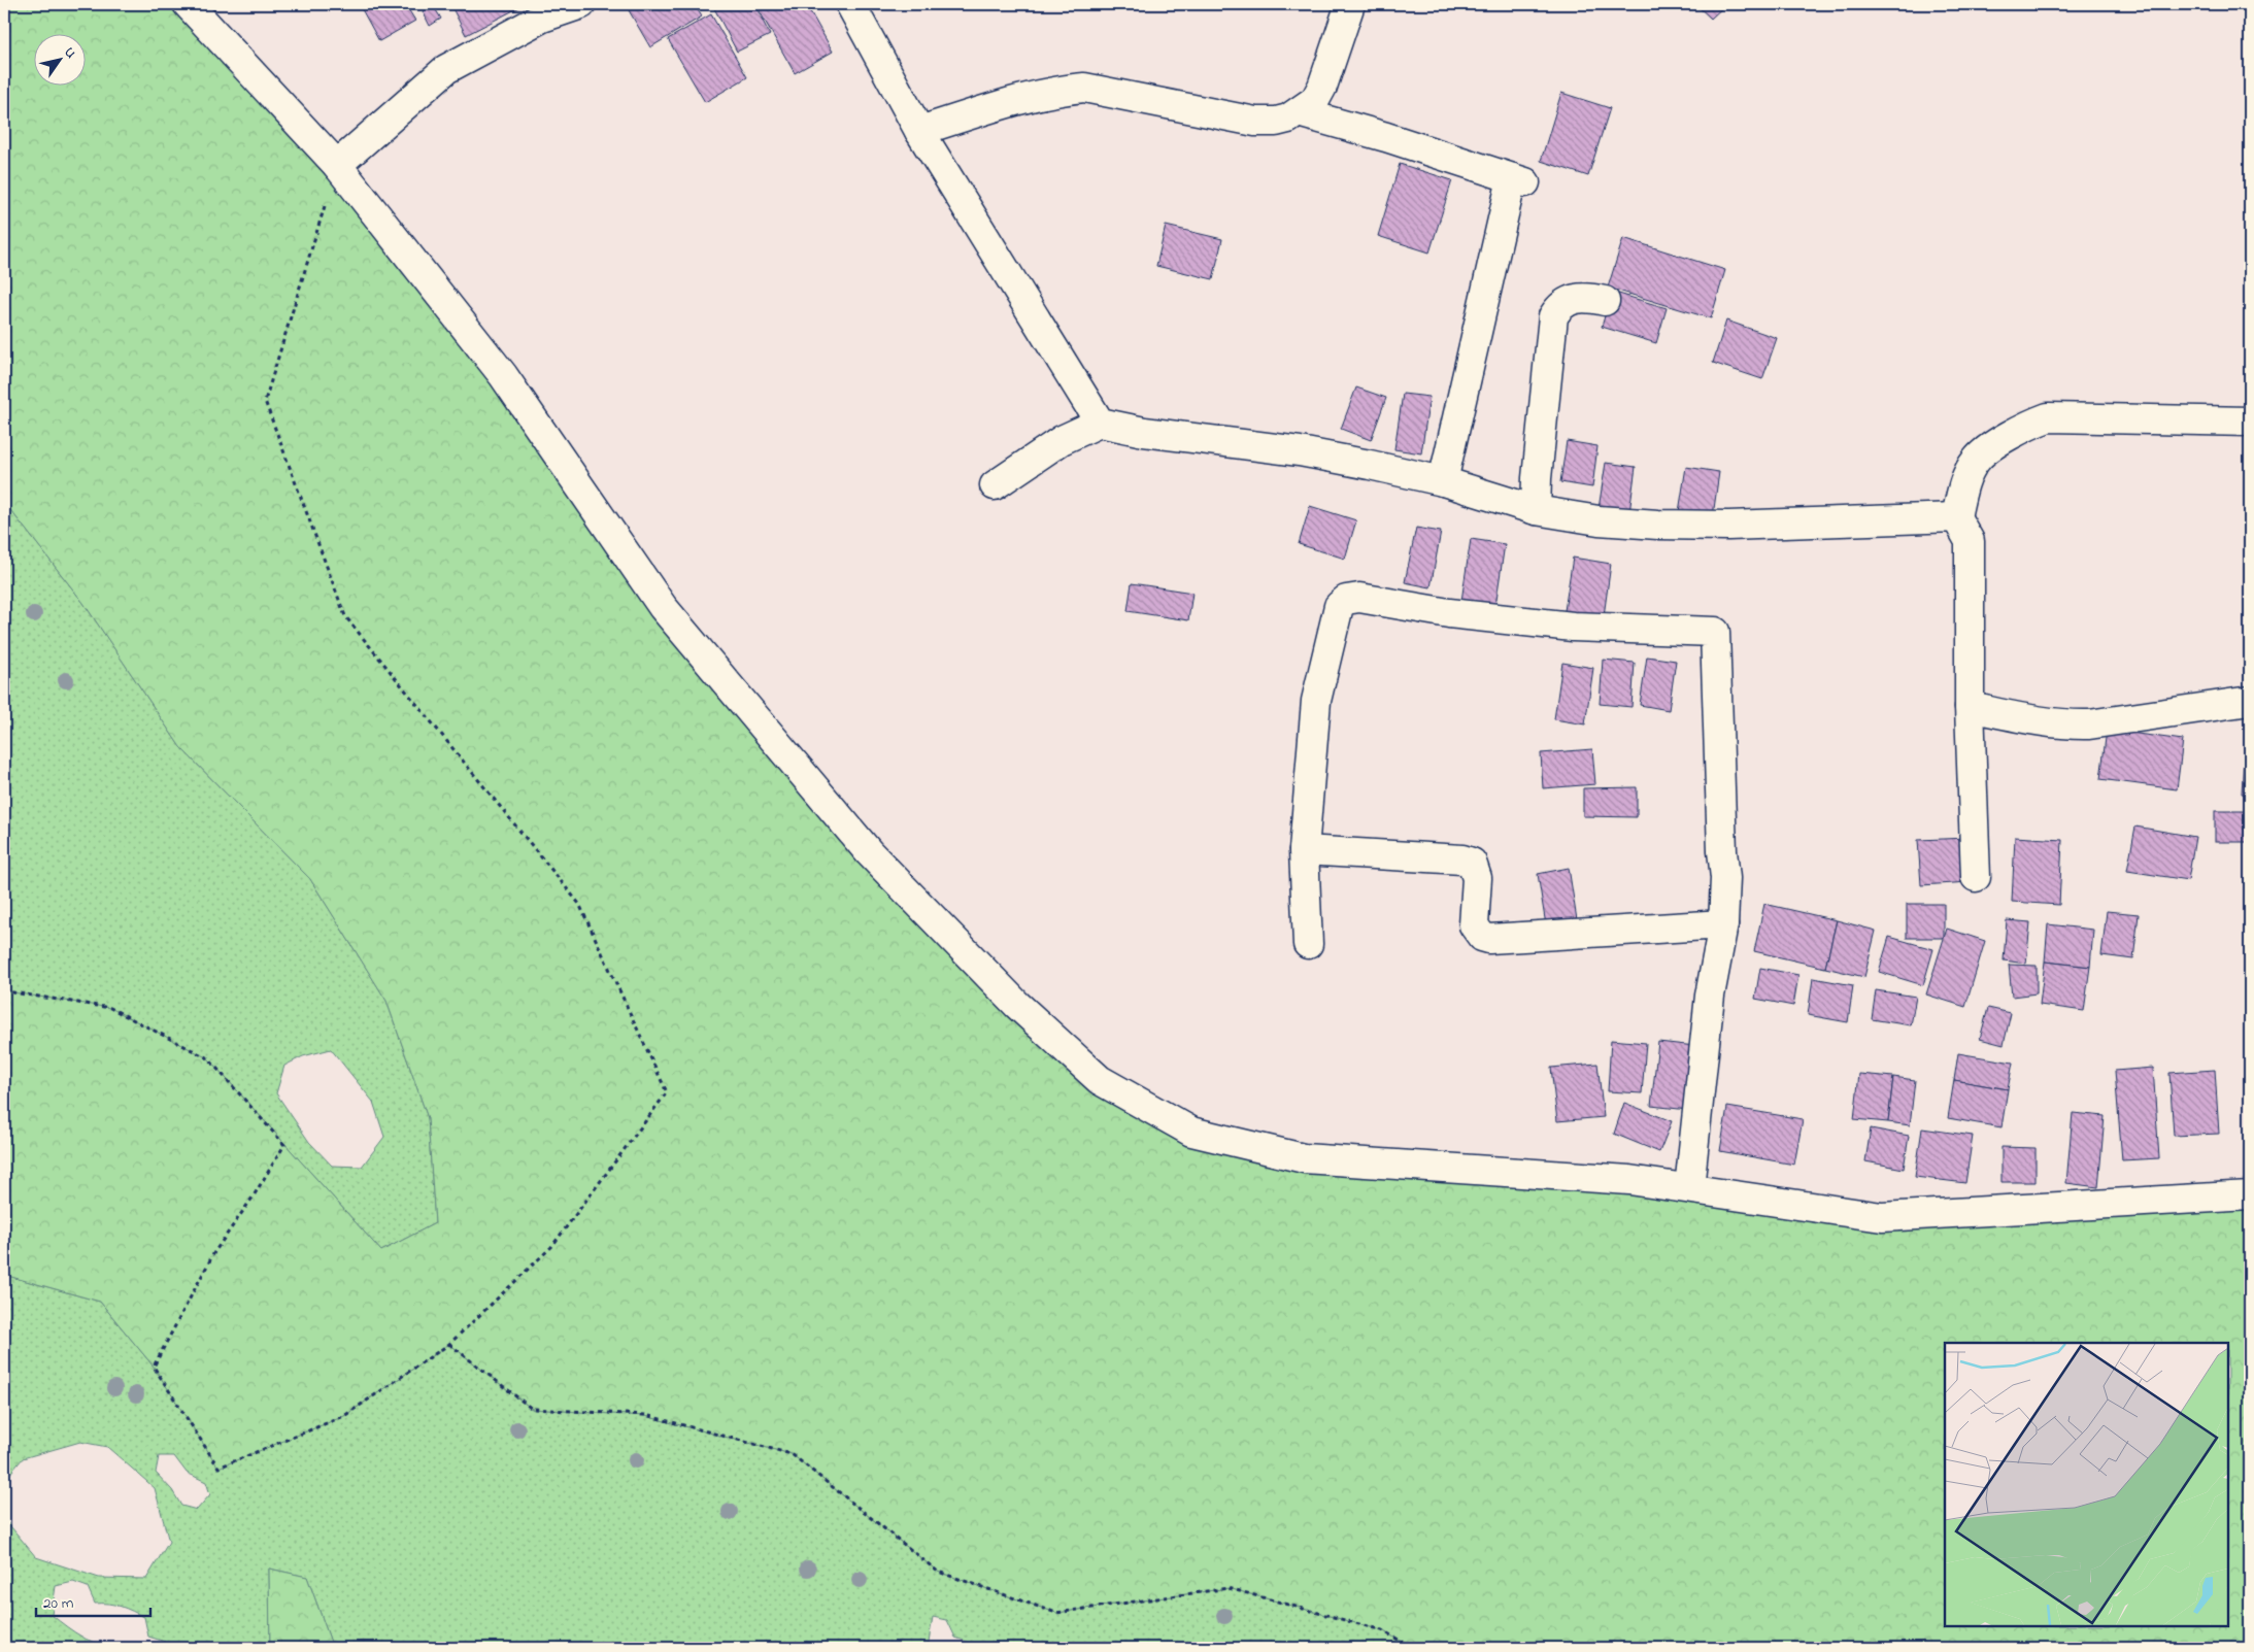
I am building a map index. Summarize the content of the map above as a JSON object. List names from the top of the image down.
{
  "scale_bar": "20 m",
  "north": "top right"
}
